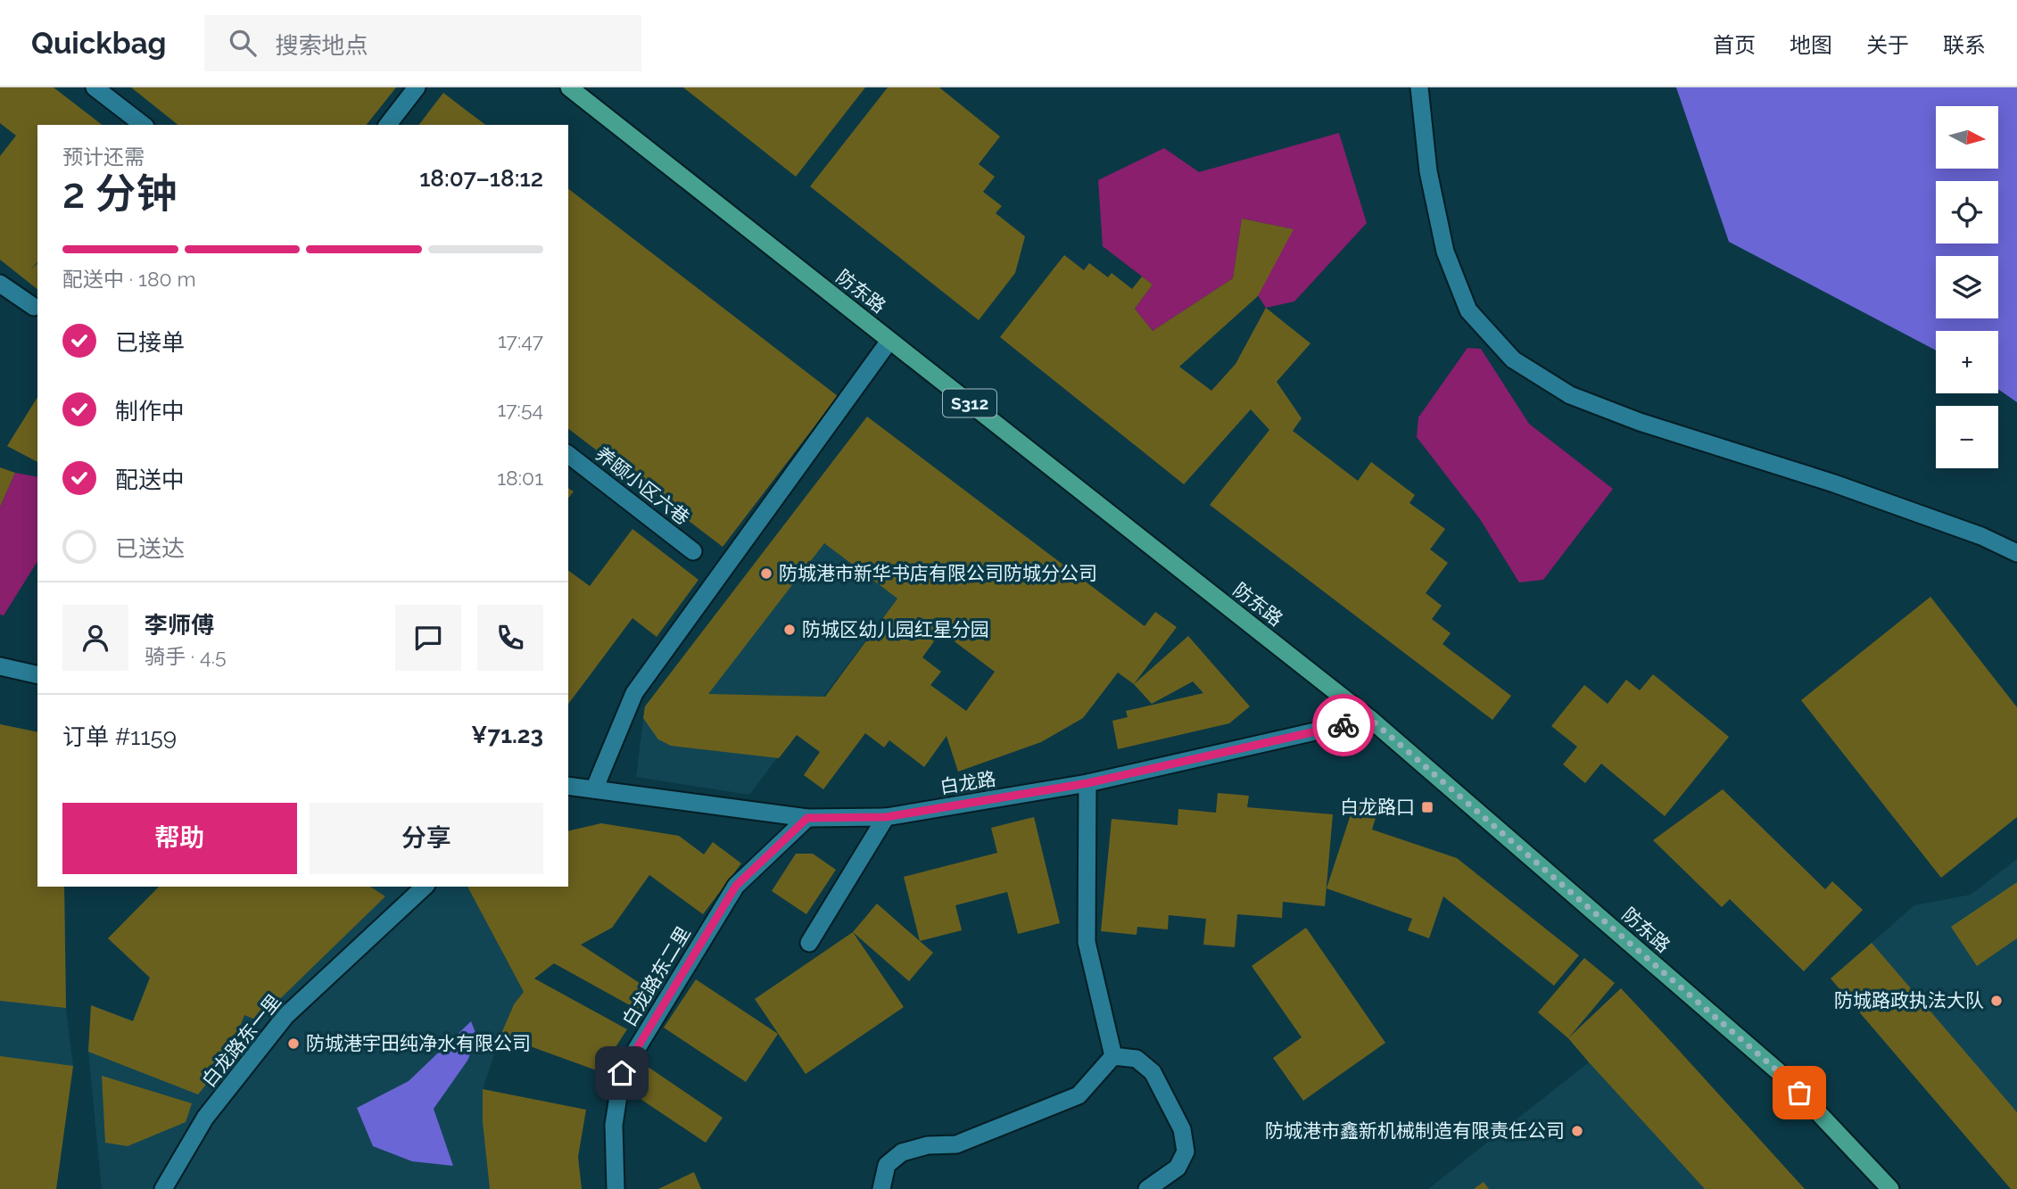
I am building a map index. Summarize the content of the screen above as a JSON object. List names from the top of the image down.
{
  "streets": {
    "main road": ["防东路", "S312"],
    "street": [
      "养颐小区六巷",
      "白龙路",
      "白龙路东二里",
      "白龙路东一里"
    ]
  },
  "crossings": [
    ["防东路", "白龙路"],
    ["白龙路", "白龙路东二里"]
  ],
  "places": {
    "other": [
      "防城港市新华书店有限公司防城分公司",
      "防城区幼儿园红星分园",
      "防城路政执法大队",
      "防城港宇田纯净水有限公司",
      "防城港市鑫新机械制造有限责任公司"
    ],
    "transit": ["白龙路口"]
  },
  "north": "right",
  "page": {
    "header": "Quickbag",
    "search": "搜索地点",
    "nav": [
      "首页",
      "地图",
      "关于",
      "联系"
    ],
    "map_buttons": ["+", "−"],
    "heading": ["2 分钟", "预计还需", "18:07–18:12"],
    "panel": [
      "李师傅",
      "骑手 · 4.5",
      "订单 #1159",
      "¥71.23"
    ],
    "bar": "配送中 · 180 m",
    "list": [
      ["已接单", "17:47"],
      ["制作中", "17:54"],
      ["配送中", "18:01"],
      "已送达"
    ],
    "buttons": ["帮助", "分享"]
  }
}
